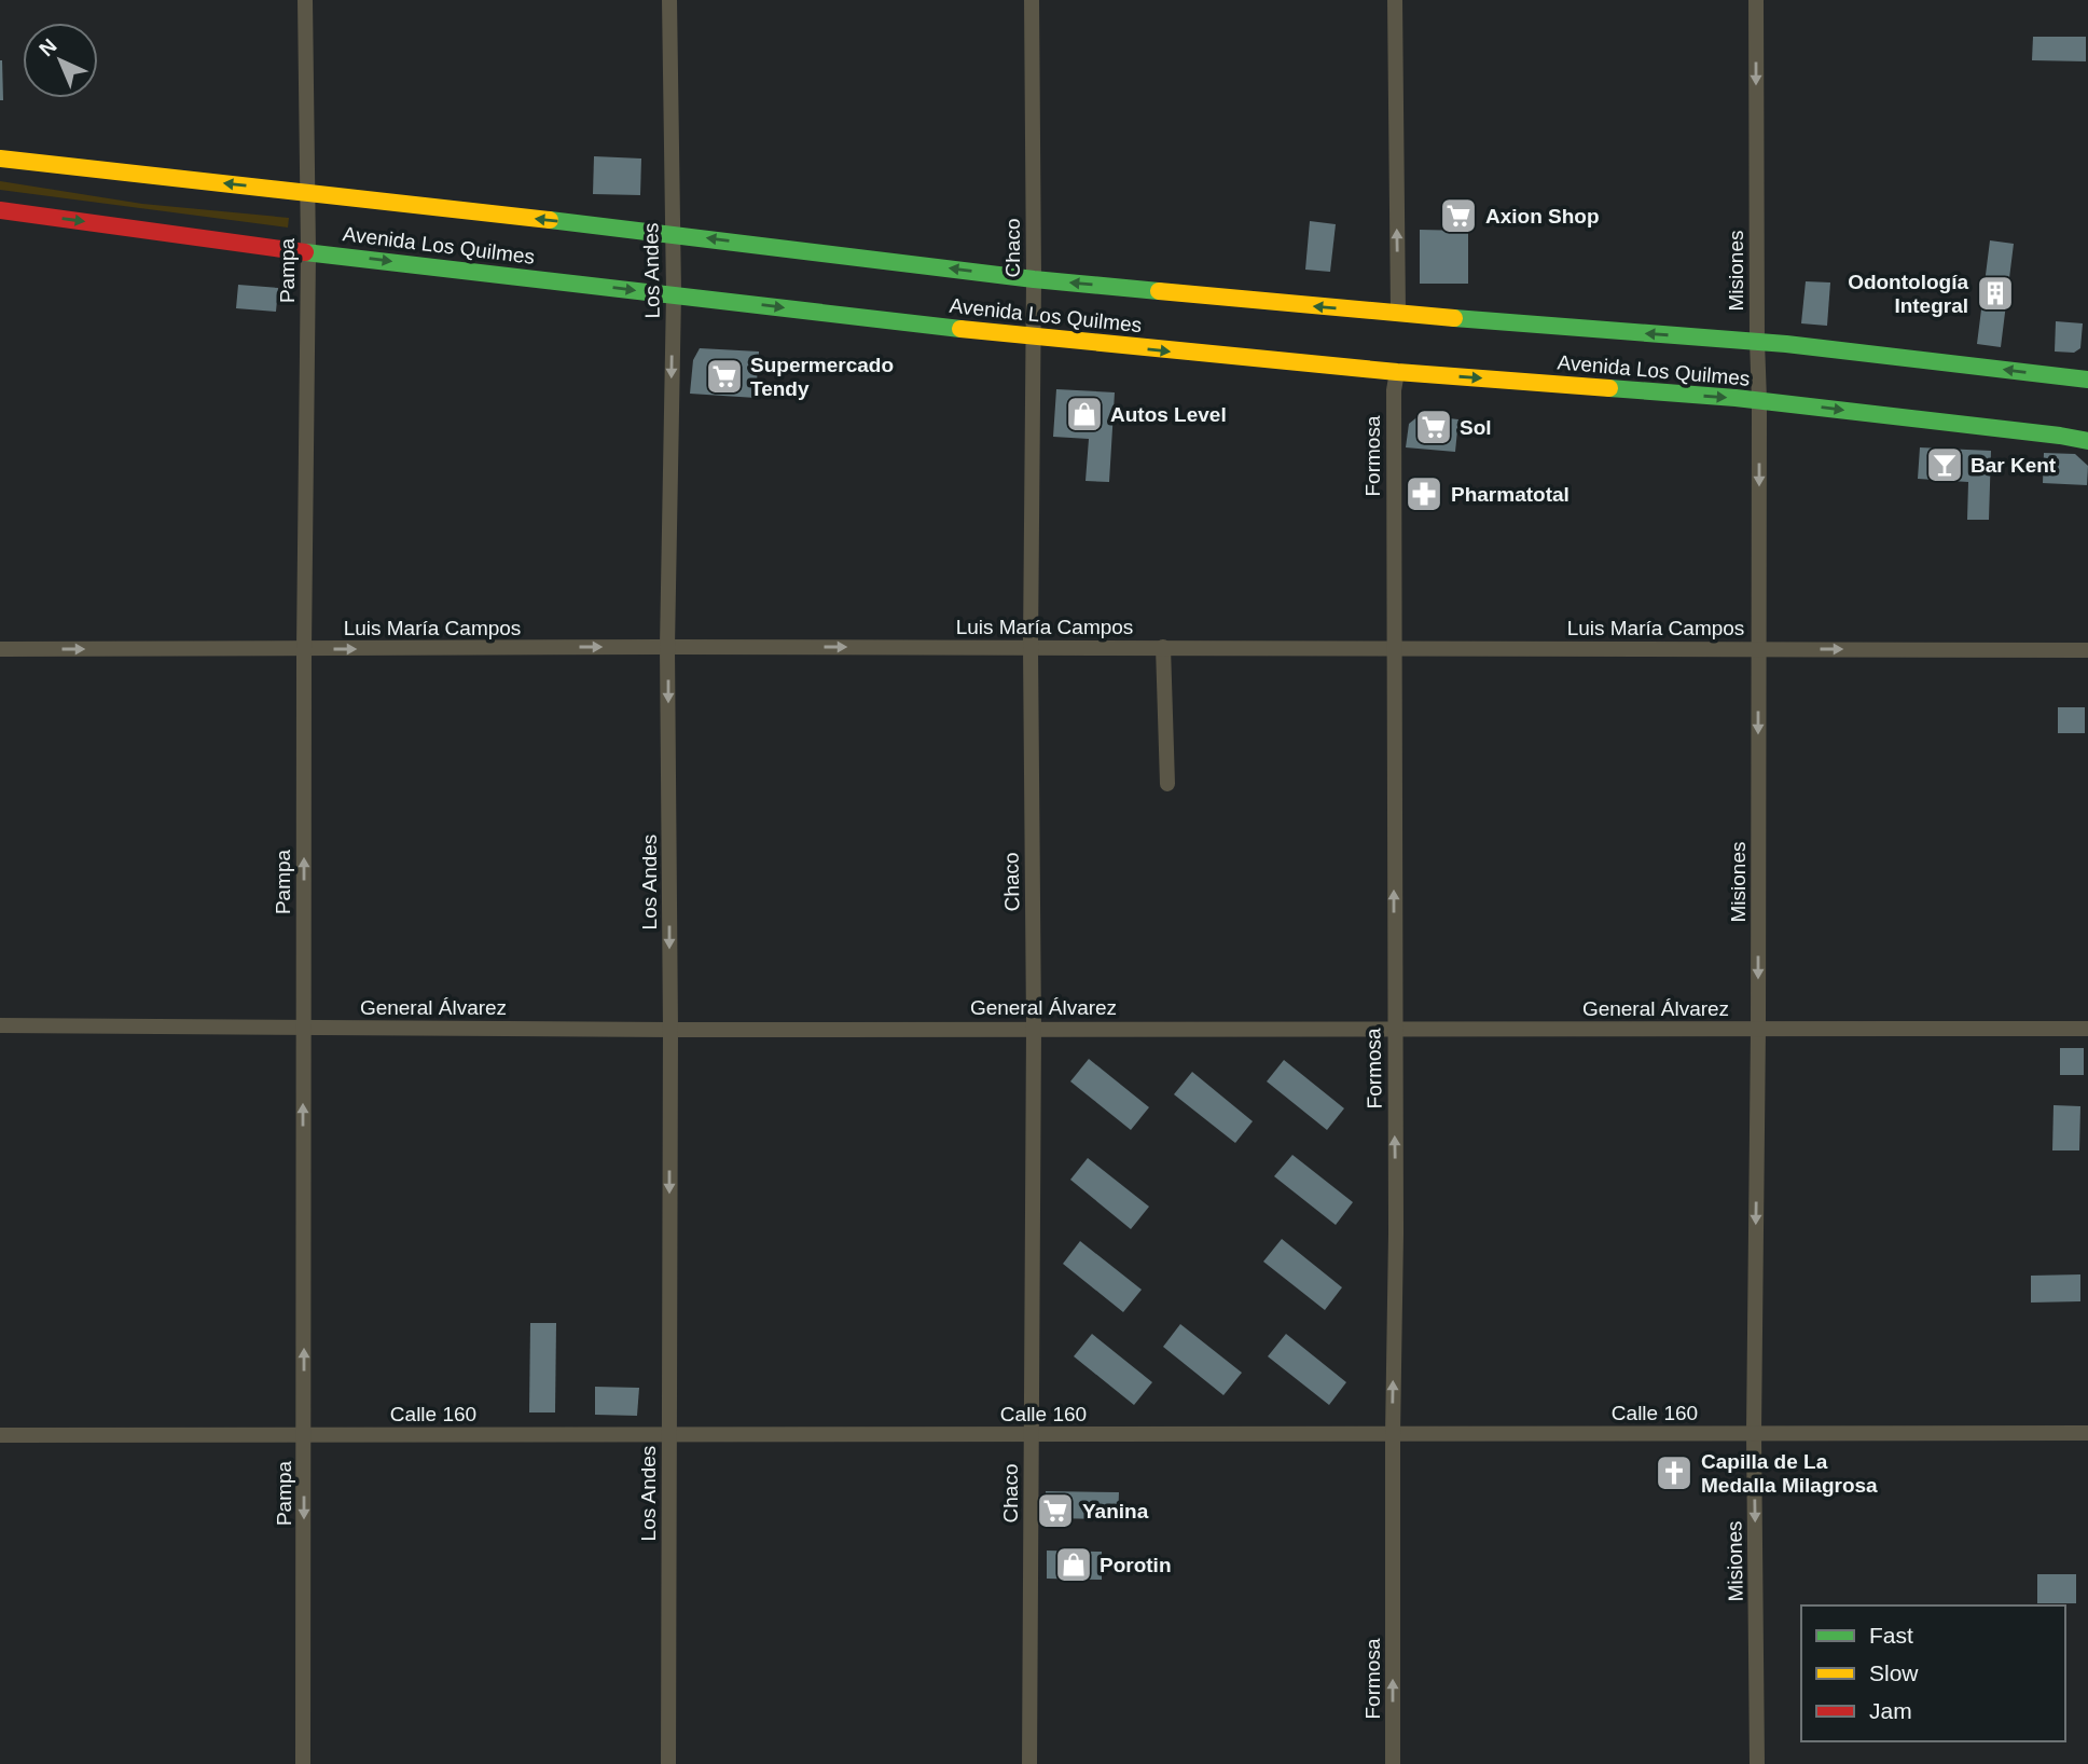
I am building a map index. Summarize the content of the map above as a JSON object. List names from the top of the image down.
{
  "streets": {
    "main road": ["Avenida Los Quilmes"],
    "street": [
      "Chaco",
      "Pampa",
      "Los Andes",
      "Misiones",
      "Formosa",
      "Luis María Campos",
      "General Álvarez",
      "Calle 160"
    ]
  },
  "crossings": [
    ["Avenida Los Quilmes", "Chaco"],
    ["Avenida Los Quilmes", "Pampa"],
    ["Avenida Los Quilmes", "Los Andes"],
    ["Avenida Los Quilmes", "Misiones"],
    ["Avenida Los Quilmes", "Formosa"],
    ["Chaco", "Luis María Campos"],
    ["Chaco", "General Álvarez"],
    ["Chaco", "Calle 160"],
    ["Pampa", "Luis María Campos"],
    ["Pampa", "General Álvarez"],
    ["Pampa", "Calle 160"],
    ["Los Andes", "Luis María Campos"],
    ["Los Andes", "General Álvarez"],
    ["Los Andes", "Calle 160"],
    ["Misiones", "Luis María Campos"],
    ["Misiones", "General Álvarez"],
    ["Misiones", "Calle 160"],
    ["Formosa", "Luis María Campos"],
    ["Formosa", "General Álvarez"],
    ["Formosa", "Calle 160"]
  ],
  "one_way": [
    "Los Andes",
    "Misiones",
    "Formosa",
    "Luis María Campos"
  ],
  "places": {
    "supermarket": [
      "Axion Shop",
      "Supermercado Tendy",
      "Sol",
      "Yanina"
    ],
    "building": ["Odontología Integral"],
    "shop": ["Autos Level", "Porotin"],
    "bar": ["Bar Kent"],
    "pharmacy": ["Pharmatotal"],
    "church": ["Capilla de La Medalla Milagrosa"]
  },
  "legend": ["Fast", "Slow", "Jam"],
  "north": "top left"
}
